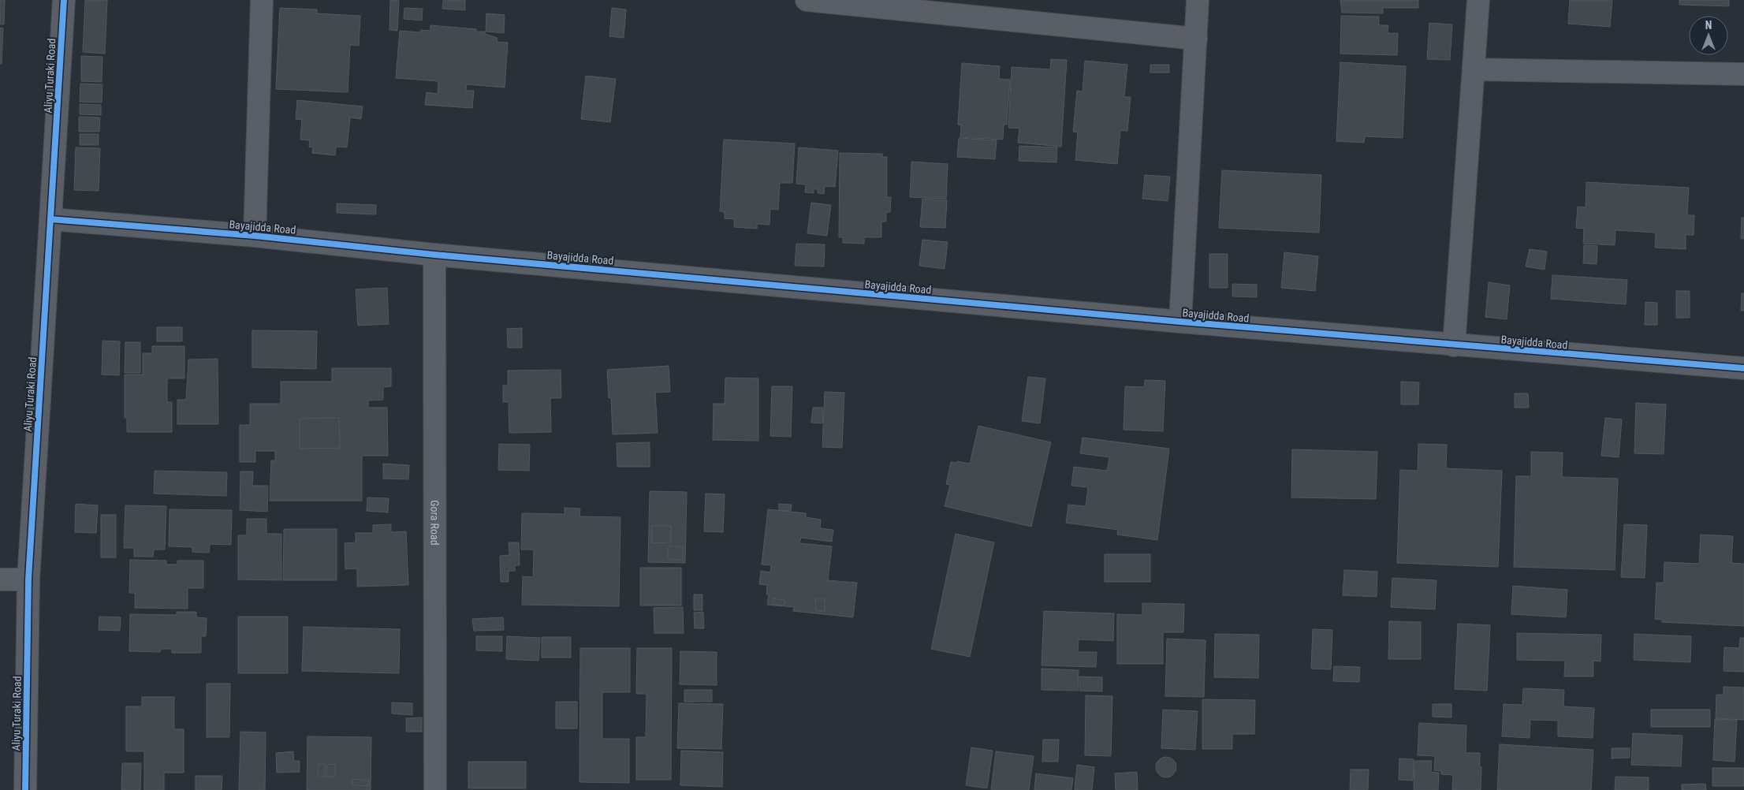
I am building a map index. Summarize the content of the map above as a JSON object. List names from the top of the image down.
{
  "streets": {
    "street": ["Aliyu Turaki Road", "Bayajidda Road", "Gora Road"]
  },
  "crossings": [
    ["Aliyu Turaki Road", "Bayajidda Road"],
    ["Bayajidda Road", "Gora Road"]
  ],
  "north": "top"
}
